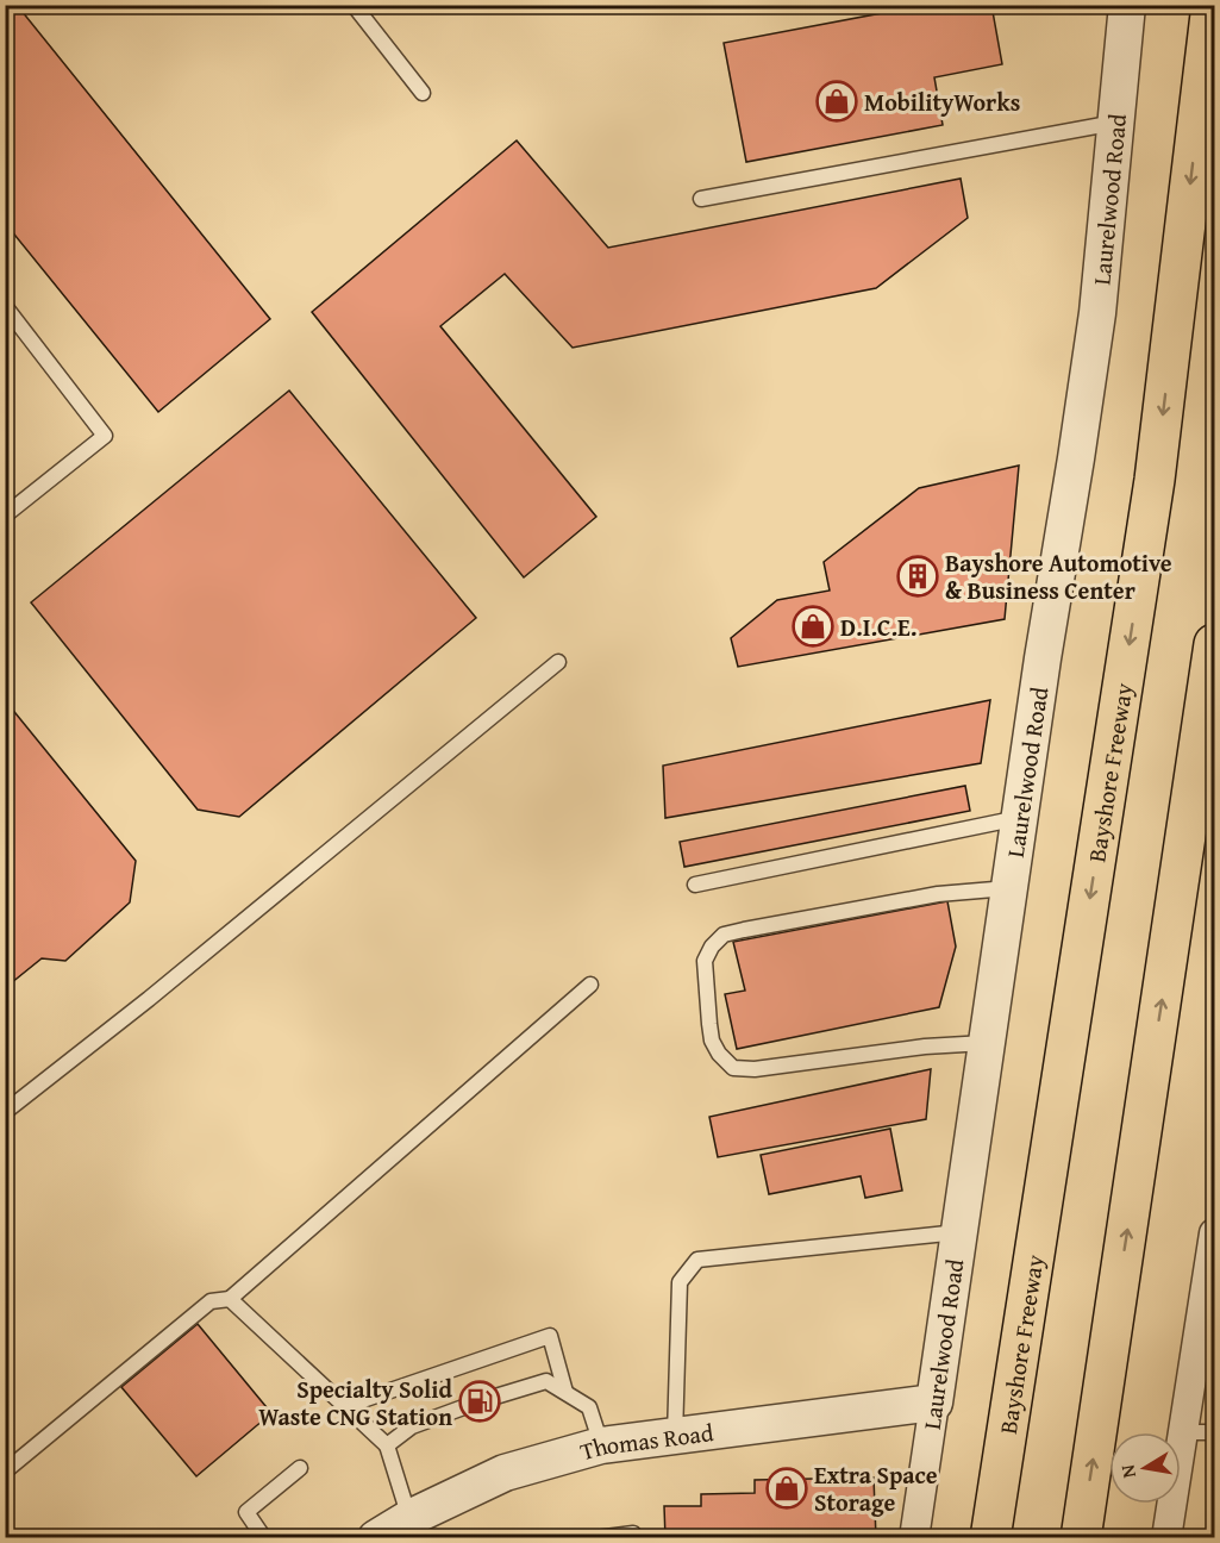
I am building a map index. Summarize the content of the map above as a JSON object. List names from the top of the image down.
{
  "streets": {
    "highway": ["Bayshore Freeway"],
    "street": ["Laurelwood Road", "Thomas Road"]
  },
  "crossings": [
    ["Laurelwood Road", "Thomas Road"]
  ],
  "places": {
    "shop": ["MobilityWorks", "D.I.C.E.", "Extra Space Storage"],
    "building": ["Bayshore Automotive & Business Center"],
    "fuel station": ["Specialty Solid Waste CNG Station"]
  },
  "north": "left"
}
